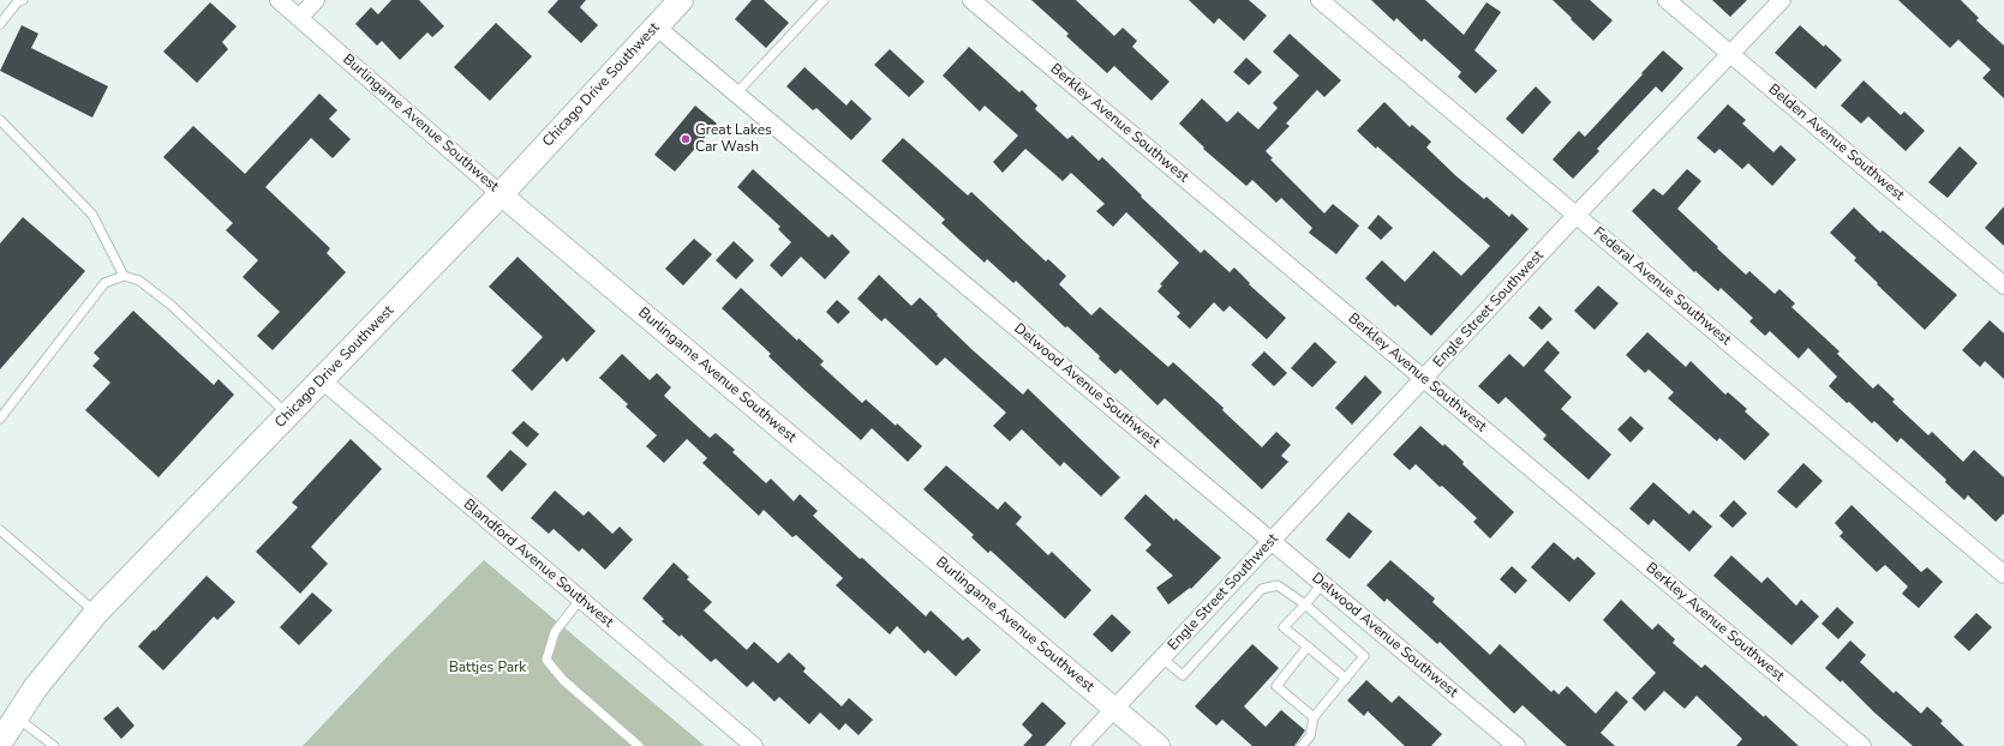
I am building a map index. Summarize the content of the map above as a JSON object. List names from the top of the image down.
{
  "streets": {
    "main road": ["Chicago Drive Southwest"],
    "street": [
      "Burlingame Avenue Southwest",
      "Berkley Avenue Southwest",
      "Belden Avenue Southwest",
      "Federal Avenue Southwest",
      "Engle Street Southwest",
      "Delwood Avenue Southwest",
      "Blandford Avenue Southwest"
    ]
  },
  "crossings": [
    ["Chicago Drive Southwest", "Burlingame Avenue Southwest"],
    ["Chicago Drive Southwest", "Delwood Avenue Southwest"],
    ["Chicago Drive Southwest", "Blandford Avenue Southwest"],
    ["Burlingame Avenue Southwest", "Engle Street Southwest"],
    ["Berkley Avenue Southwest", "Engle Street Southwest"],
    ["Belden Avenue Southwest", "Engle Street Southwest"],
    ["Federal Avenue Southwest", "Engle Street Southwest"],
    ["Engle Street Southwest", "Delwood Avenue Southwest"]
  ],
  "parks": ["Battjes Park"],
  "places": ["Great Lakes Car Wash"]
}
